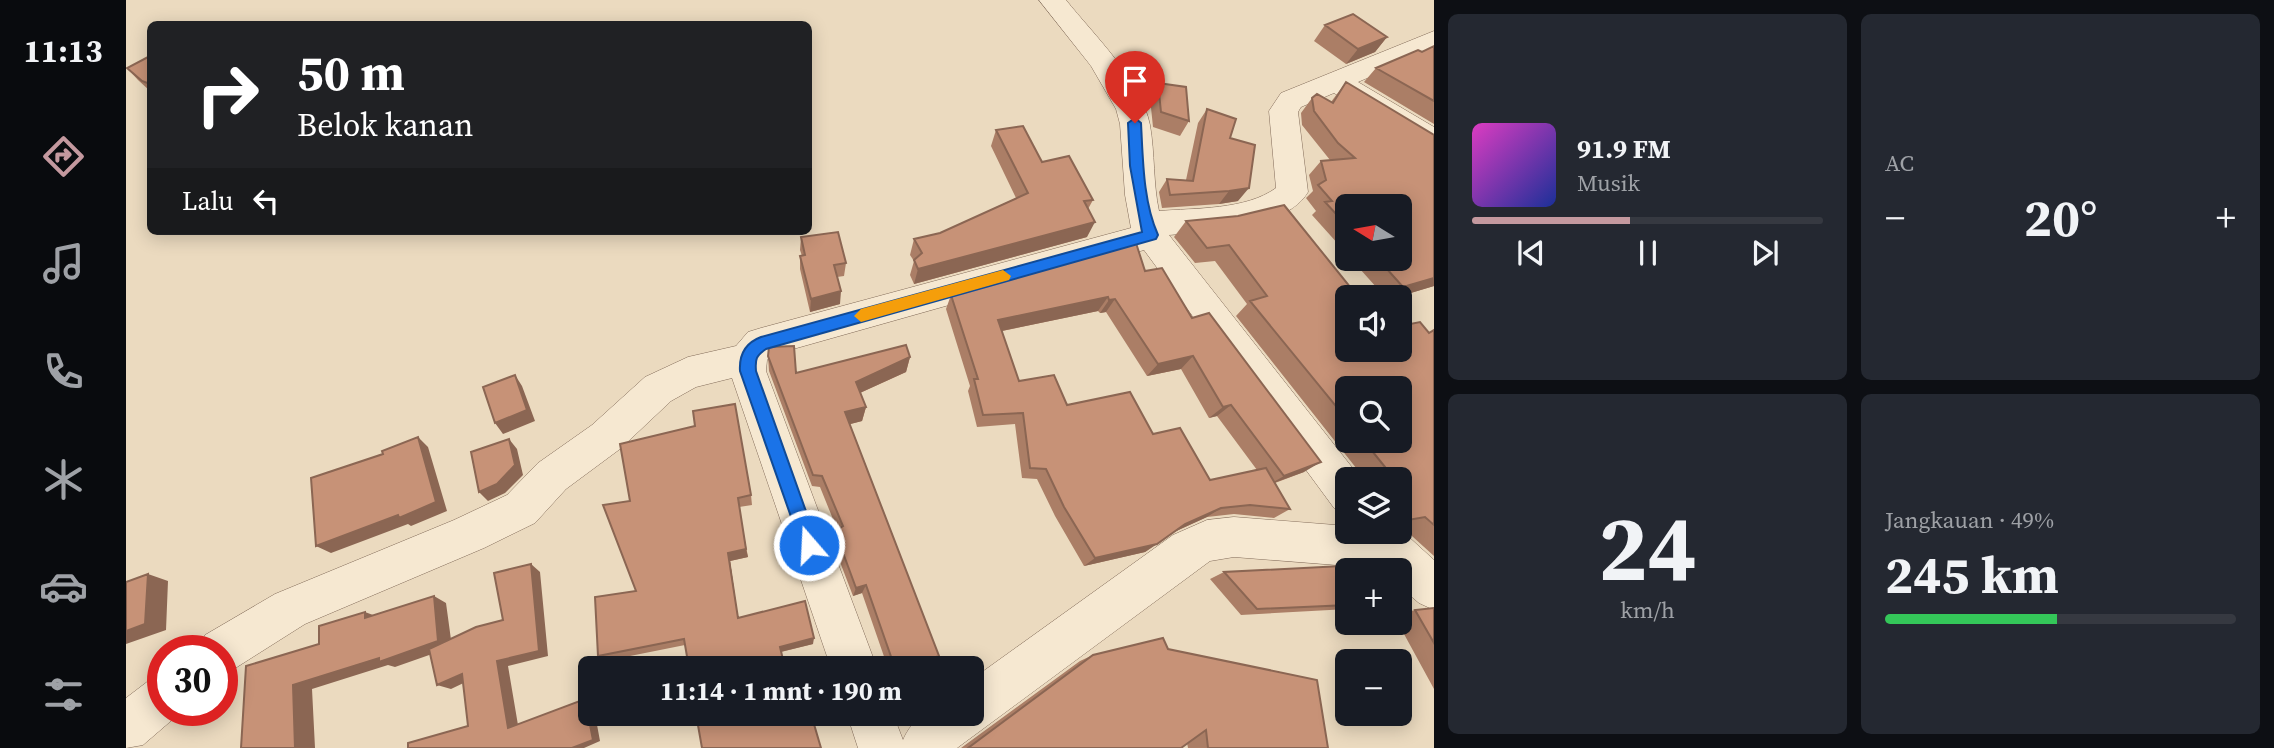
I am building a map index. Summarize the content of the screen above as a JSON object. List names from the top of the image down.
{
  "north": "left",
  "page": {
    "tabs": "11:13",
    "tile": [
      "AC",
      ["24", "km/h"],
      ["Jangkauan · 49%", "245 km"]
    ],
    "turn": ["50 m", "Belok kanan"],
    "song": ["91.9 FM", "Musik"],
    "then": "Lalu",
    "heat": ["−", "20°", "+"],
    "map_buttons": ["+", "−"],
    "limit": "30",
    "trip": "11:14 · 1 mnt · 190 m"
  }
}
